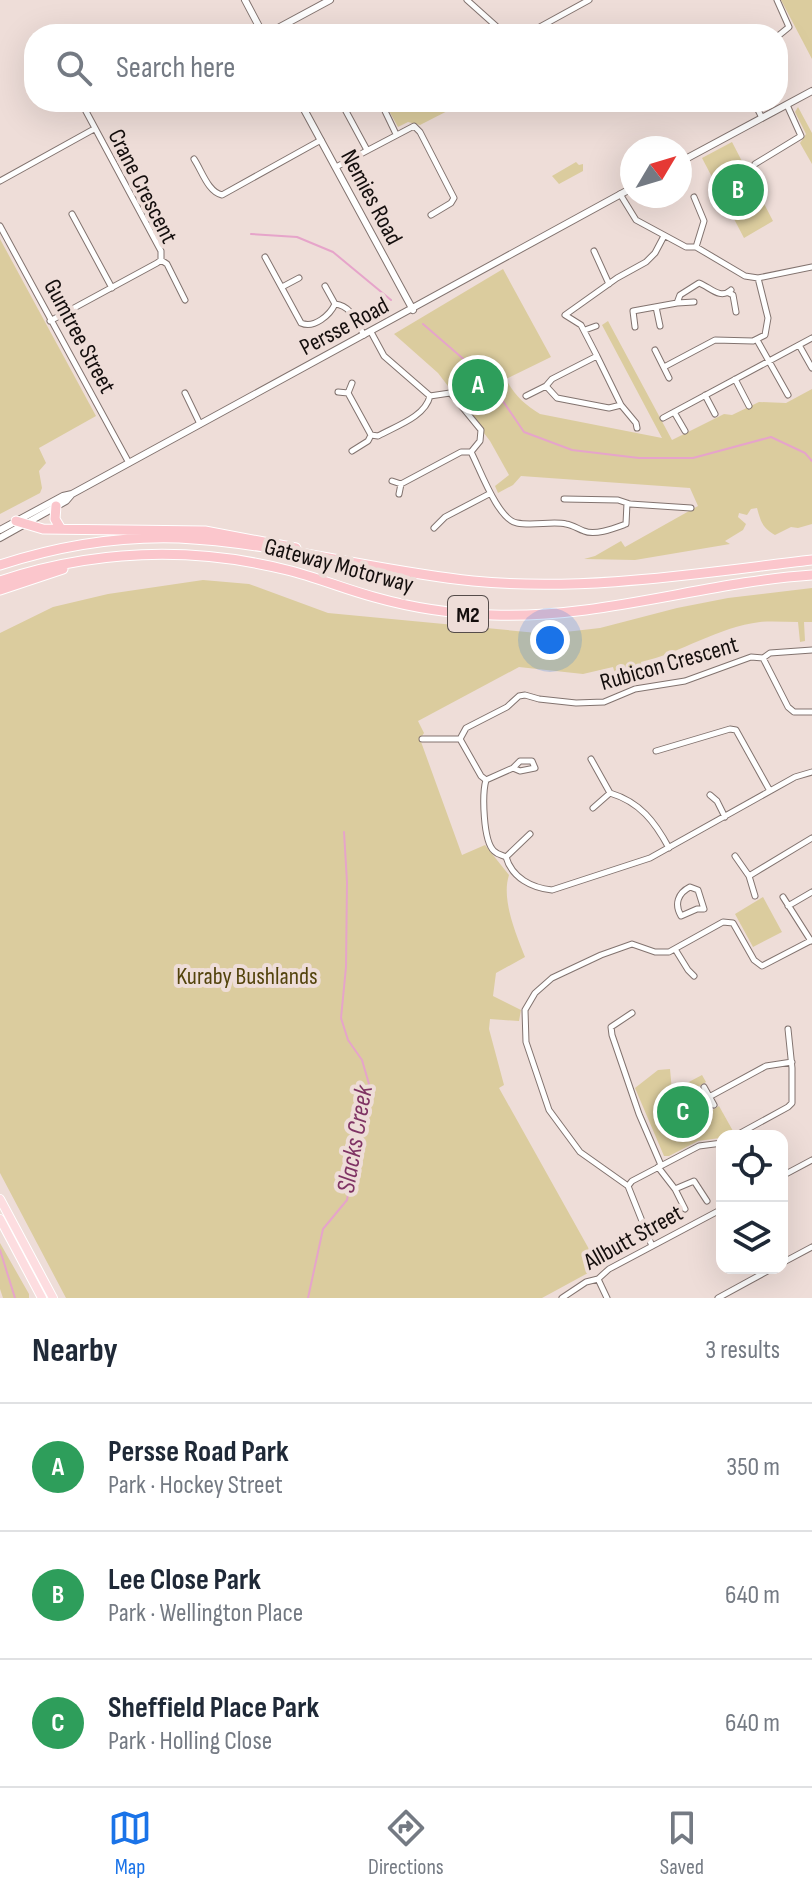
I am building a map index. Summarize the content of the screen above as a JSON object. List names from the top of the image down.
{
  "streets": {
    "highway": ["Gateway Motorway", "M2"],
    "street": [
      "Crane Crescent",
      "Nemies Road",
      "Persse Road",
      "Gumtree Street",
      "Rubicon Crescent",
      "Allbutt Street"
    ]
  },
  "crossings": [
    ["Crane Crescent", "Gumtree Street"],
    ["Nemies Road", "Persse Road"],
    ["Persse Road", "Gumtree Street"]
  ],
  "water": ["Slacks Creek"],
  "parks": ["Kuraby Bushlands"],
  "north": "top right",
  "page": {
    "search": "Search here",
    "pins": ["B", "A", "C"],
    "heading": ["Nearby", "3 results"],
    "list": [
      {
        "mark": "A",
        "name": "Persse Road Park",
        "note": "Park · Hockey Street",
        "value": "350 m"
      },
      {
        "mark": "B",
        "name": "Lee Close Park",
        "note": "Park · Wellington Place",
        "value": "640 m"
      },
      {
        "mark": "C",
        "name": "Sheffield Place Park",
        "note": "Park · Holling Close",
        "value": "640 m"
      }
    ],
    "nav": ["Map", "Directions", "Saved"]
  }
}
